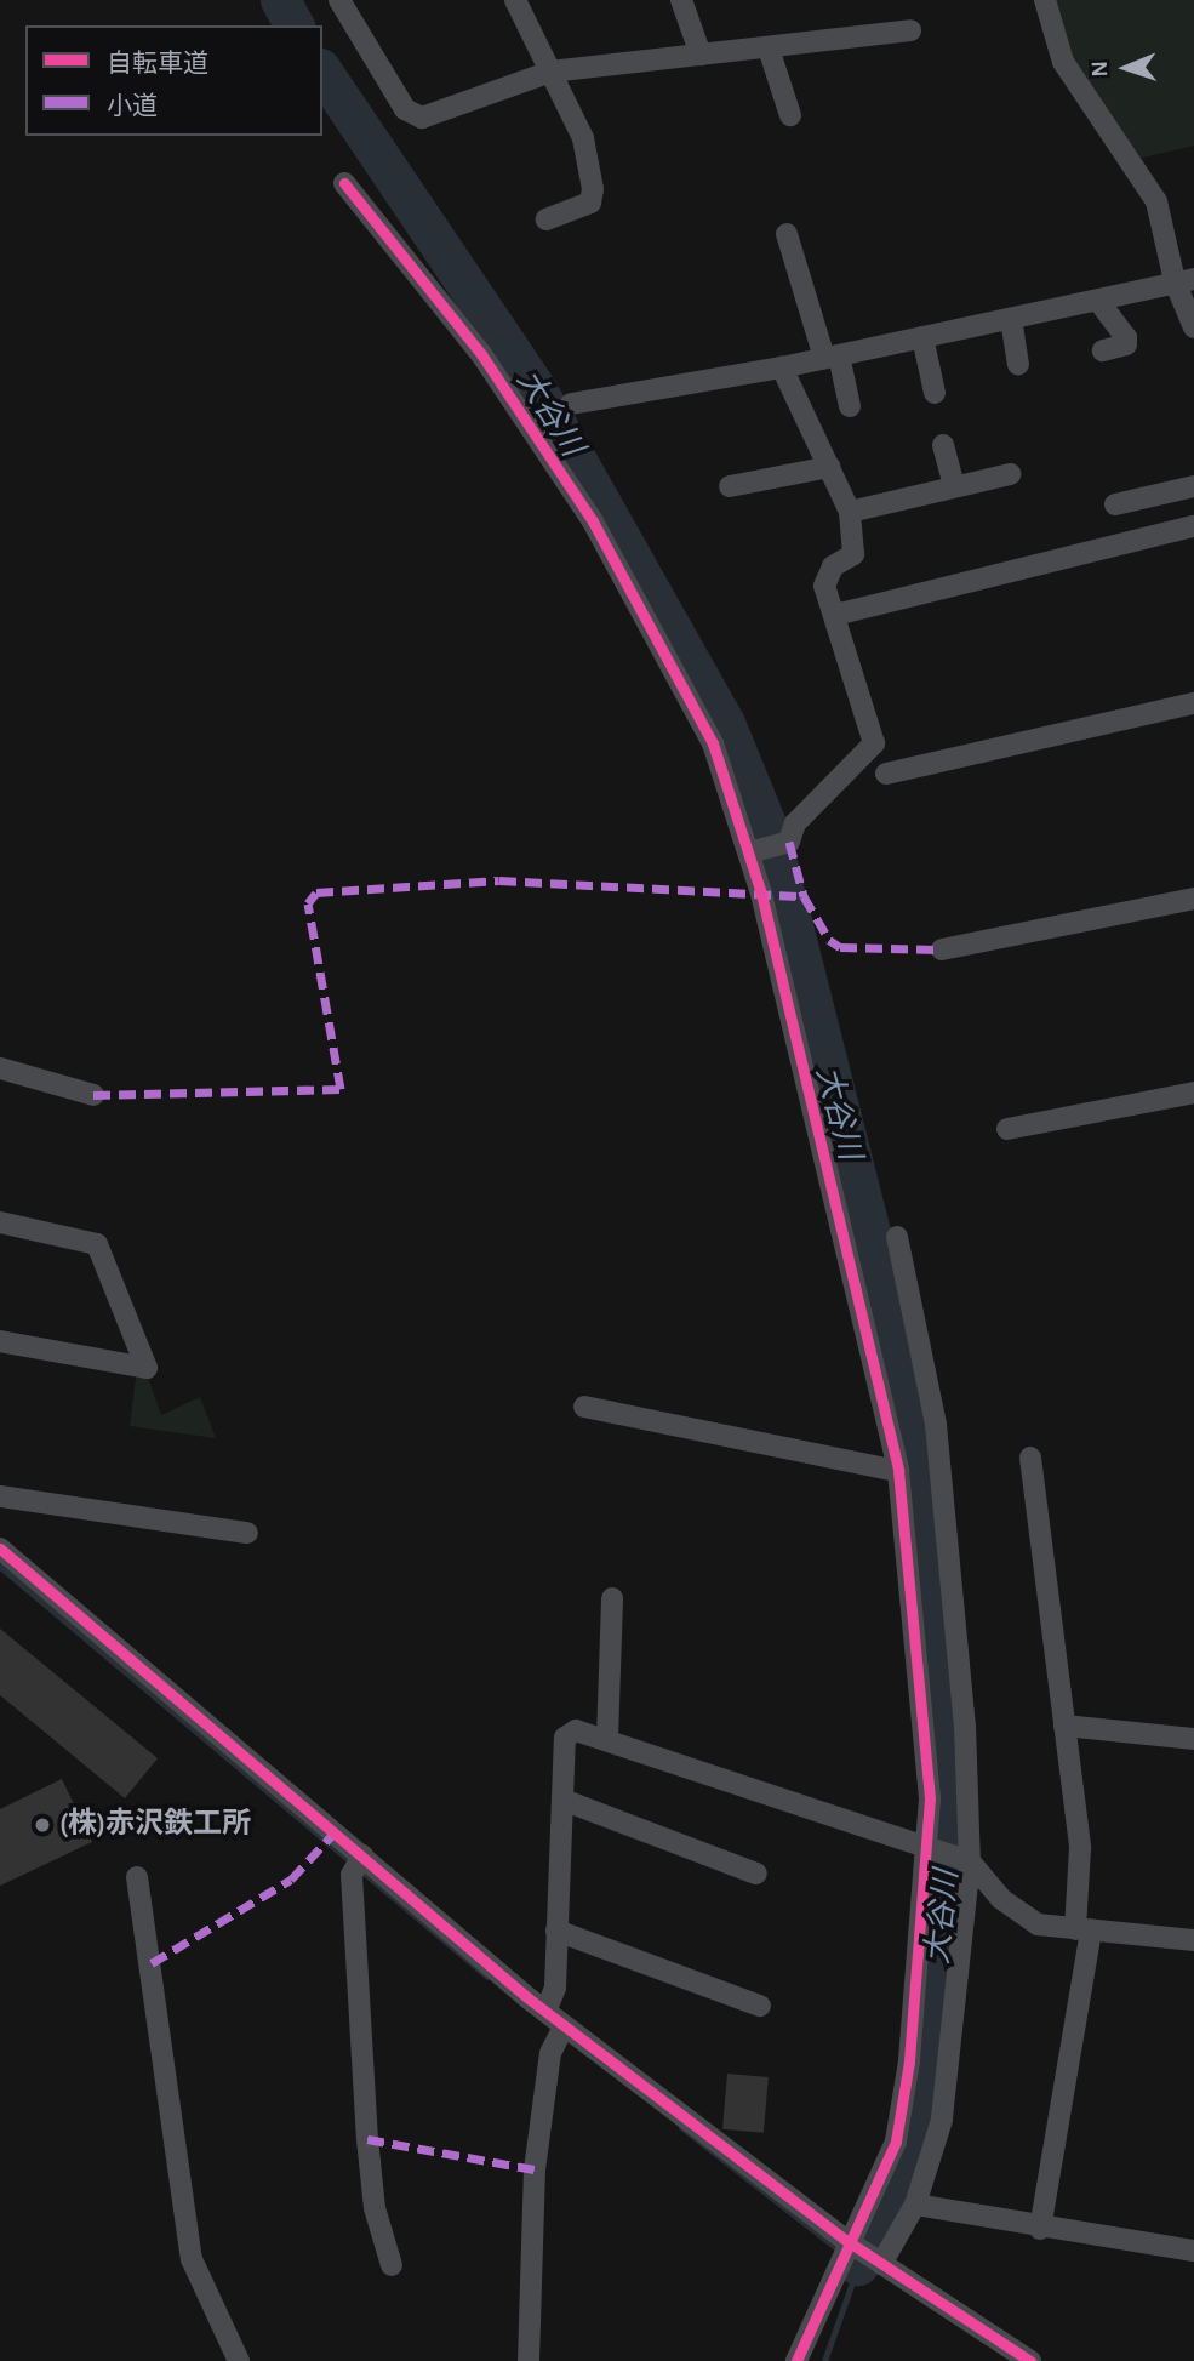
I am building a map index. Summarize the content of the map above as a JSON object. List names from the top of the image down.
{
  "water": ["大谷川"],
  "places": ["(株)赤沢鉄工所"],
  "legend": ["自転車道", "小道"],
  "north": "left"
}
